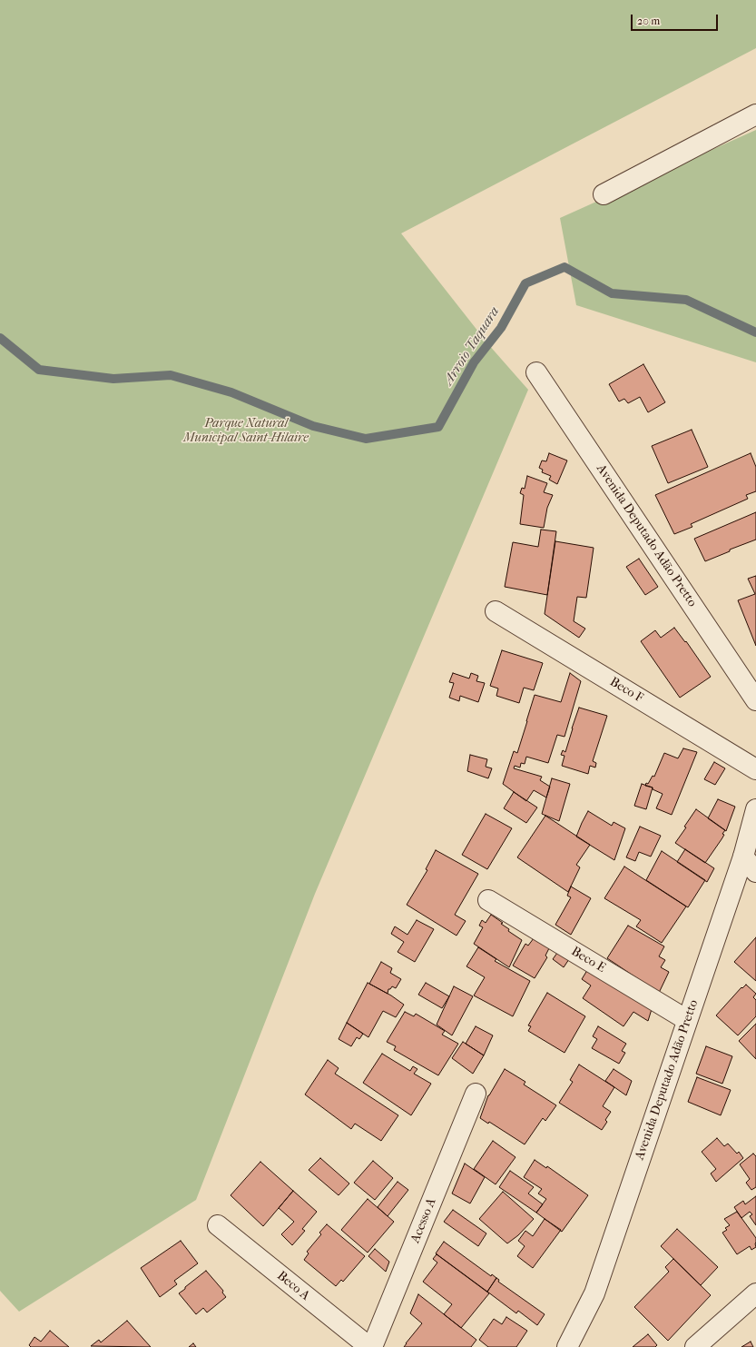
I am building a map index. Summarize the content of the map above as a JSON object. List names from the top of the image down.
{
  "streets": {
    "street": [
      "Avenida Deputado Adão Pretto",
      "Beco F",
      "Beco E",
      "Acesso A",
      "Beco A"
    ]
  },
  "crossings": [
    ["Avenida Deputado Adão Pretto", "Beco E"]
  ],
  "water": ["Arroio Taquara"],
  "parks": ["Parque Natural Municipal Saint-Hilaire"],
  "scale_bar": "20 m"
}
